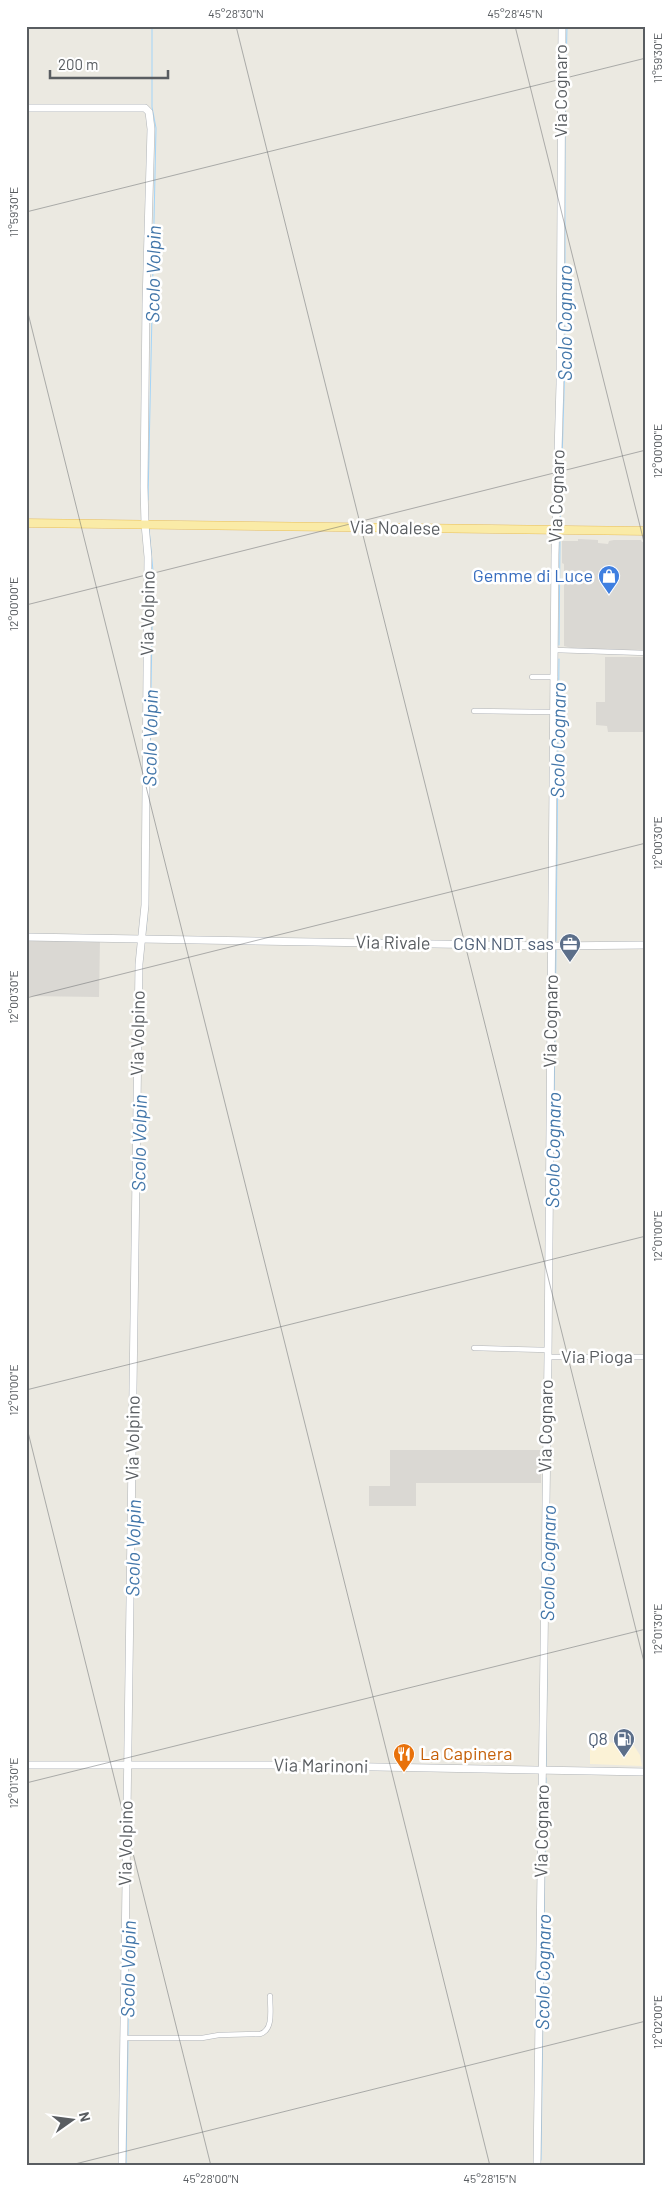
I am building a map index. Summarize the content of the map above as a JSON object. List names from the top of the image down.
{
  "streets": {
    "main road": ["Via Noalese"],
    "street": [
      "Via Cognaro",
      "Via Volpino",
      "Via Rivale",
      "Via Pioga",
      "Via Marinoni"
    ]
  },
  "crossings": [
    ["Via Cognaro", "Via Noalese"],
    ["Via Cognaro", "Via Rivale"],
    ["Via Cognaro", "Via Pioga"],
    ["Via Cognaro", "Via Marinoni"],
    ["Via Noalese", "Via Volpino"],
    ["Via Volpino", "Via Rivale"],
    ["Via Volpino", "Via Marinoni"]
  ],
  "water": ["Scolo Volpin", "Scolo Cognaro"],
  "places": {
    "shop": ["Gemme di Luce"],
    "office": ["CGN NDT sas"],
    "fuel station": ["Q8"],
    "restaurant": ["La Capinera"]
  },
  "scale_bar": "200 m",
  "north": "right",
  "coordinates": [
    "45°28'30\"N",
    "45°28'45\"N",
    "11°59'30\"E",
    "12°00'00\"E",
    "12°00'30\"E",
    "12°01'00\"E",
    "12°01'30\"E",
    "12°02'00\"E",
    "45°28'00\"N",
    "45°28'15\"N"
  ]
}
